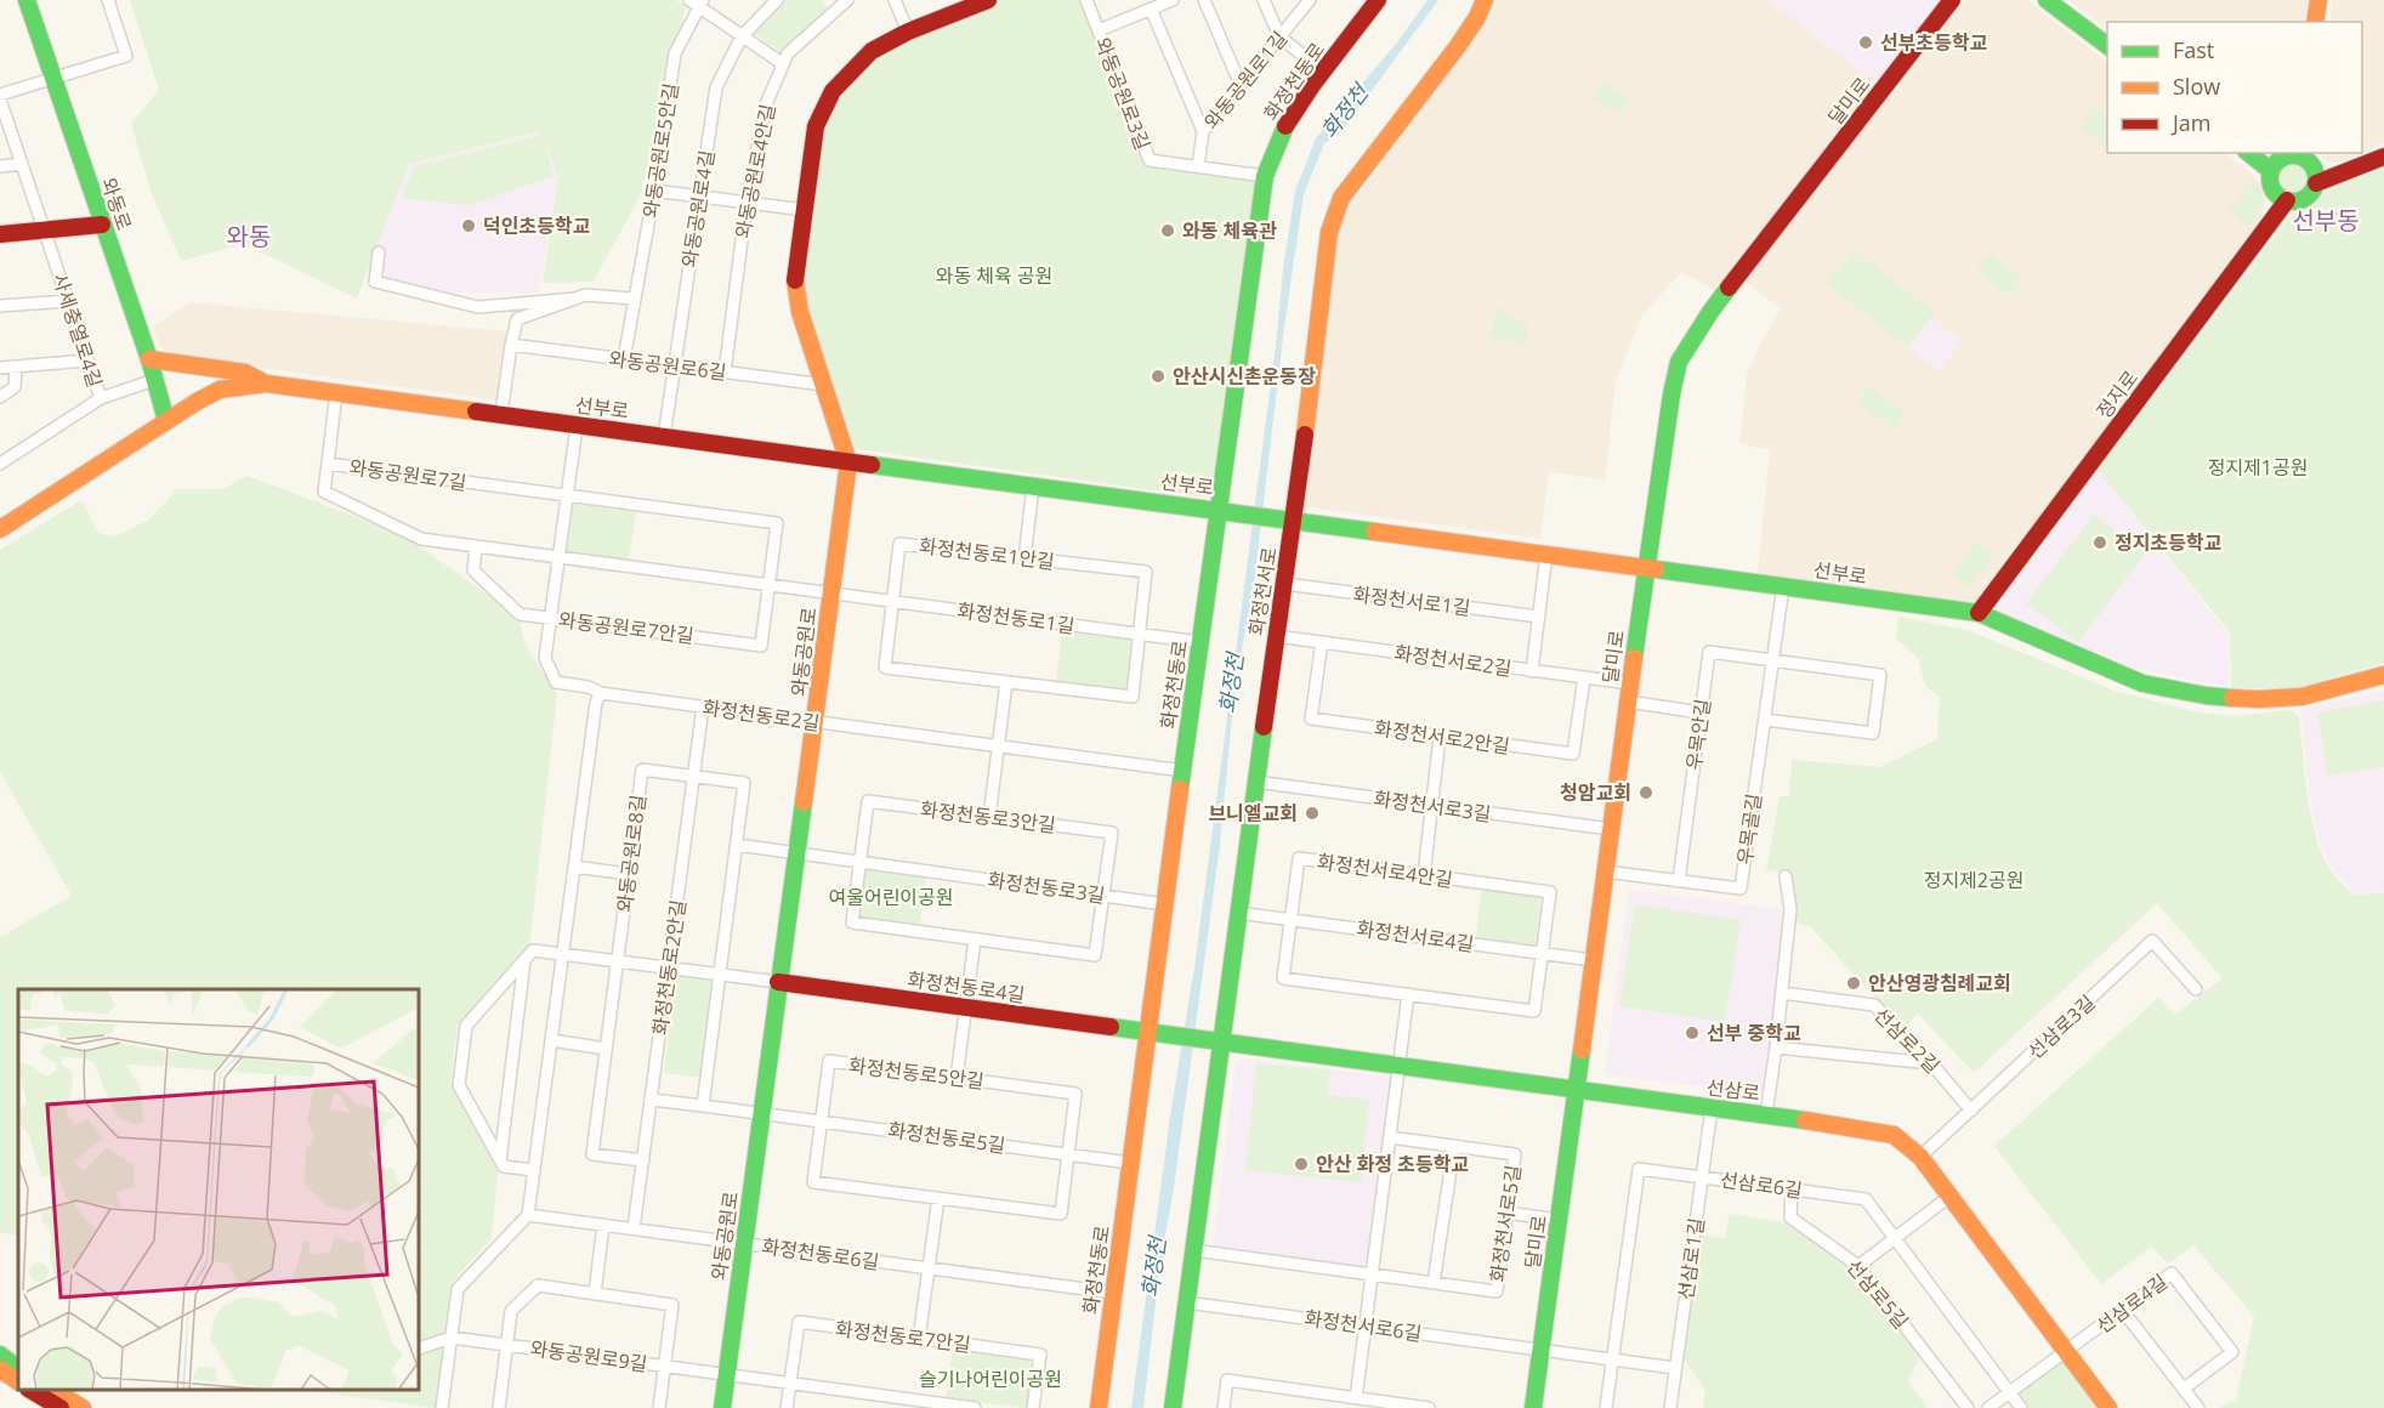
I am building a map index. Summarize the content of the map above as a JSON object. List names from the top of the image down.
{
  "streets": {
    "street": [
      "와동공원로1길",
      "화정천동로",
      "와동공원로3길",
      "달미로",
      "와동공원로5안길",
      "와동공원로4안길",
      "와동로",
      "와동공원로4길",
      "사세충열로4길",
      "와동공원로6길",
      "정지로",
      "선부로",
      "와동공원로7길",
      "화정천동로1안길",
      "화정천서로",
      "화정천서로1길",
      "화정천동로1길",
      "와동공원로7안길",
      "와동공원로",
      "화정천서로2길",
      "화정천동로2길",
      "우목안길",
      "화정천서로2안길",
      "화정천서로3길",
      "화정천동로3안길",
      "우목골길",
      "와동공원로8길",
      "화정천서로4안길",
      "화정천동로3길",
      "화정천서로4길",
      "화정천동로2안길",
      "화정천동로4길",
      "선삼로3길",
      "선삼로2길",
      "화정천동로5안길",
      "선삼로",
      "화정천동로5길",
      "선삼로6길",
      "화정천서로5길",
      "화정천동로6길",
      "선삼로1길",
      "선삼로5길",
      "선삼로4길",
      "화정천서로6길",
      "화정천동로7안길",
      "와동공원로9길"
    ]
  },
  "crossings": [
    ["와동공원로1길", "와동공원로3길"],
    ["화정천동로", "와동공원로3길"],
    ["화정천동로", "선부로"],
    ["화정천동로", "화정천동로1길"],
    ["화정천동로", "화정천동로2길"],
    ["화정천동로", "화정천동로3길"],
    ["화정천동로", "화정천동로4길"],
    ["화정천동로", "화정천동로5길"],
    ["화정천동로", "화정천동로6길"],
    ["달미로", "선부로"],
    ["달미로", "화정천서로2길"],
    ["달미로", "화정천서로3길"],
    ["달미로", "우목골길"],
    ["달미로", "화정천서로4길"],
    ["달미로", "선삼로"],
    ["달미로", "화정천서로6길"],
    ["와동공원로5안길", "와동공원로6길"],
    ["와동공원로4안길", "와동공원로6길"],
    ["와동로", "선부로"],
    ["와동공원로4길", "와동공원로6길"],
    ["와동공원로4길", "선부로"],
    ["와동공원로6길", "와동공원로"],
    ["정지로", "선부로"],
    ["선부로", "화정천서로"],
    ["선부로", "와동공원로"],
    ["선부로", "우목골길"],
    ["와동공원로7길", "화정천동로1길"],
    ["와동공원로7길", "와동공원로7안길"],
    ["와동공원로7길", "와동공원로"],
    ["화정천동로1안길", "화정천동로1길"],
    ["화정천서로", "화정천서로1길"],
    ["화정천서로", "화정천서로2길"],
    ["화정천서로", "화정천서로3길"],
    ["화정천서로", "화정천서로4길"],
    ["화정천서로", "선삼로"],
    ["화정천서로", "화정천서로5길"],
    ["화정천서로", "화정천서로6길"],
    ["화정천동로1길", "와동공원로"],
    ["와동공원로7안길", "화정천동로2길"],
    ["와동공원로", "화정천동로2길"],
    ["와동공원로", "화정천동로3길"],
    ["와동공원로", "화정천동로4길"],
    ["와동공원로", "화정천동로5길"],
    ["와동공원로", "화정천동로6길"],
    ["와동공원로", "와동공원로9길"],
    ["화정천서로2길", "화정천서로2안길"],
    ["화정천동로2길", "화정천동로2안길"],
    ["우목안길", "우목골길"],
    ["화정천동로3안길", "화정천동로3길"],
    ["와동공원로8길", "화정천동로3길"],
    ["와동공원로8길", "화정천동로2안길"],
    ["화정천서로4안길", "화정천서로4길"],
    ["화정천동로2안길", "화정천동로6길"],
    ["화정천동로4길", "선삼로"],
    ["선삼로3길", "선삼로2길"],
    ["선삼로3길", "선삼로"],
    ["화정천동로5안길", "화정천동로5길"],
    ["선삼로", "선삼로1길"],
    ["선삼로", "선삼로4길"],
    ["선삼로6길", "선삼로1길"],
    ["선삼로6길", "선삼로5길"],
    ["선삼로6길", "선삼로4길"],
    ["선삼로6길", "화정천서로6길"],
    ["선삼로1길", "화정천서로6길"],
    ["화정천동로7안길", "와동공원로9길"]
  ],
  "districts": ["선부동", "와동"],
  "water": ["화정천"],
  "parks": [
    "와동 체육 공원",
    "정지제1공원",
    "정지제2공원",
    "여울어린이공원",
    "슬기나어린이공원"
  ],
  "places": [
    "선부초등학교",
    "덕인초등학교",
    "와동 체육관",
    "안산시신촌운동장",
    "정지초등학교",
    "청암교회",
    "브니엘교회",
    "안산영광침례교회",
    "선부 중학교",
    "안산 화정 초등학교"
  ],
  "legend": ["Fast", "Slow", "Jam"]
}
